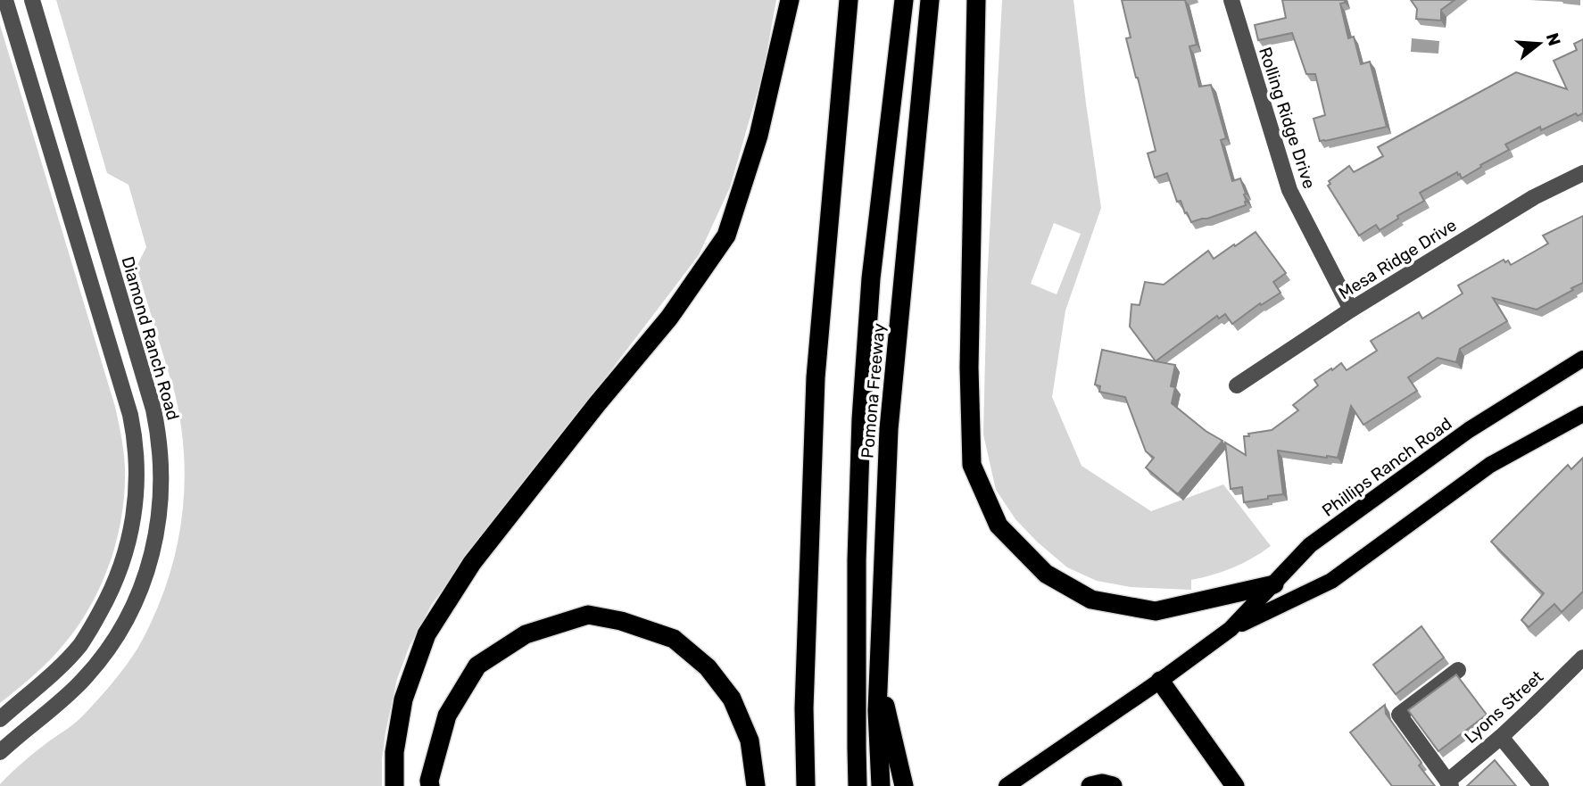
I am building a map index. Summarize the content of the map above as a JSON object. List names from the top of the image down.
{
  "streets": {
    "highway": ["Pomona Freeway"],
    "main road": ["Phillips Ranch Road"],
    "street": [
      "Rolling Ridge Drive",
      "Mesa Ridge Drive",
      "Diamond Ranch Road",
      "Lyons Street"
    ]
  },
  "crossings": [
    ["Rolling Ridge Drive", "Mesa Ridge Drive"]
  ],
  "north": "right"
}
